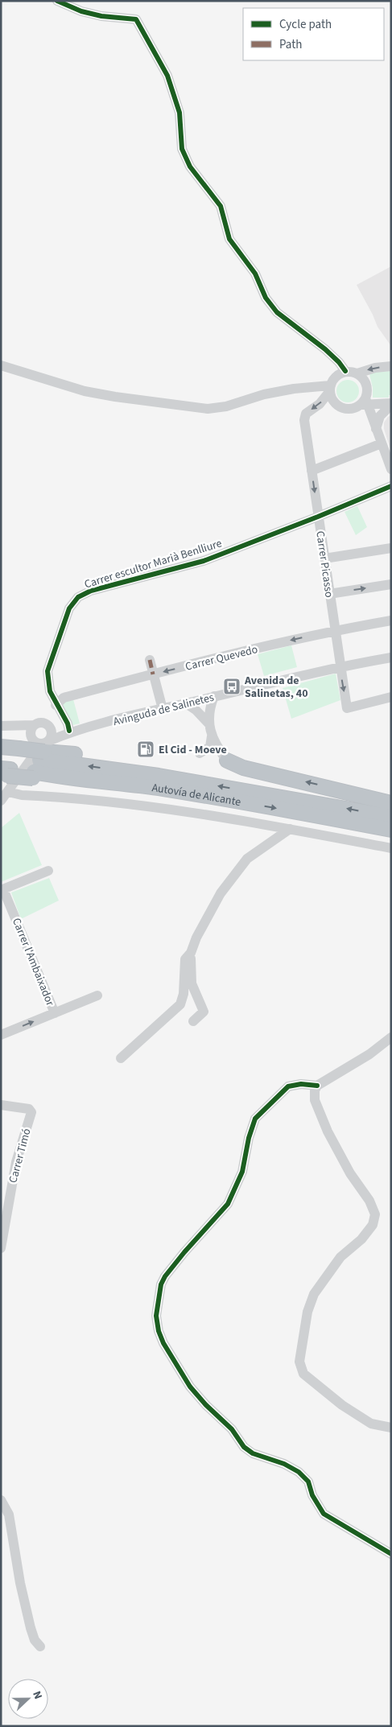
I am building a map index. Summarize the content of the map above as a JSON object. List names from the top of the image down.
{
  "streets": {
    "highway": ["Autovía de Alicante"],
    "street": [
      "Carrer escultor Marià Benlliure",
      "Carrer Picasso",
      "Carrer Quevedo",
      "Avinguda de Salinetes",
      "Carrer l'Ambaixador",
      "Carrer Timó"
    ]
  },
  "crossings": [
    ["Carrer escultor Marià Benlliure", "Carrer Picasso"],
    ["Carrer escultor Marià Benlliure", "Carrer Quevedo"],
    ["Carrer escultor Marià Benlliure", "Avinguda de Salinetes"],
    ["Carrer Picasso", "Carrer Quevedo"],
    ["Carrer Picasso", "Avinguda de Salinetes"],
    ["Avinguda de Salinetes", "Autovía de Alicante"]
  ],
  "one_way": ["Carrer Quevedo"],
  "places": {
    "bus stop": ["Avenida de Salinetas, 40"],
    "fuel station": ["El Cid - Moeve"]
  },
  "legend": ["Cycle path", "Path"],
  "north": "right"
}
